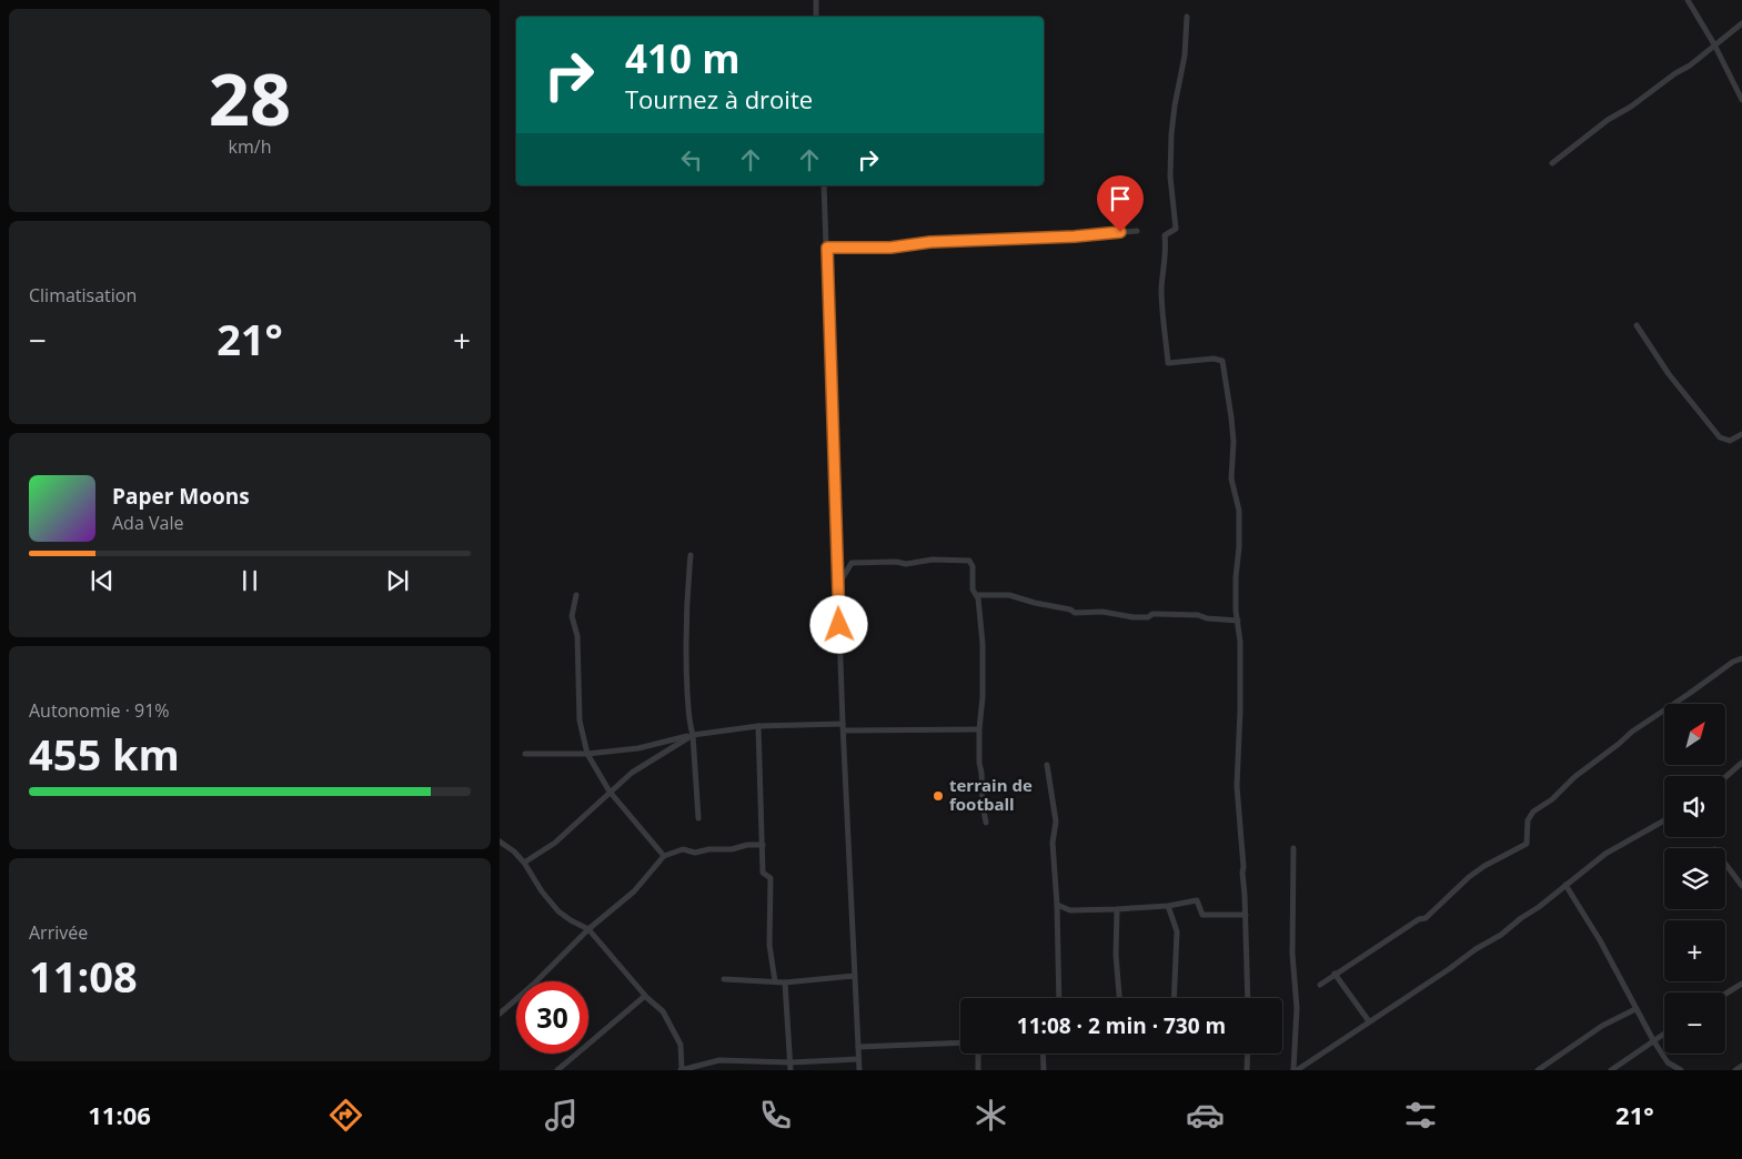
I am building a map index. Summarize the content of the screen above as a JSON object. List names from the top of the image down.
{
  "places": ["terrain de football"],
  "north": "top right",
  "page": {
    "tile": [
      ["28", "km/h"],
      "Climatisation",
      ["Autonomie · 91%", "455 km"],
      ["Arrivée", "11:08"]
    ],
    "turn": ["410 m", "Tournez à droite"],
    "heat": ["−", "21°", "+"],
    "song": ["Paper Moons", "Ada Vale"],
    "map_buttons": ["+", "−"],
    "limit": "30",
    "trip": "11:08 · 2 min · 730 m",
    "tabs": ["11:06", "21°"]
  }
}
